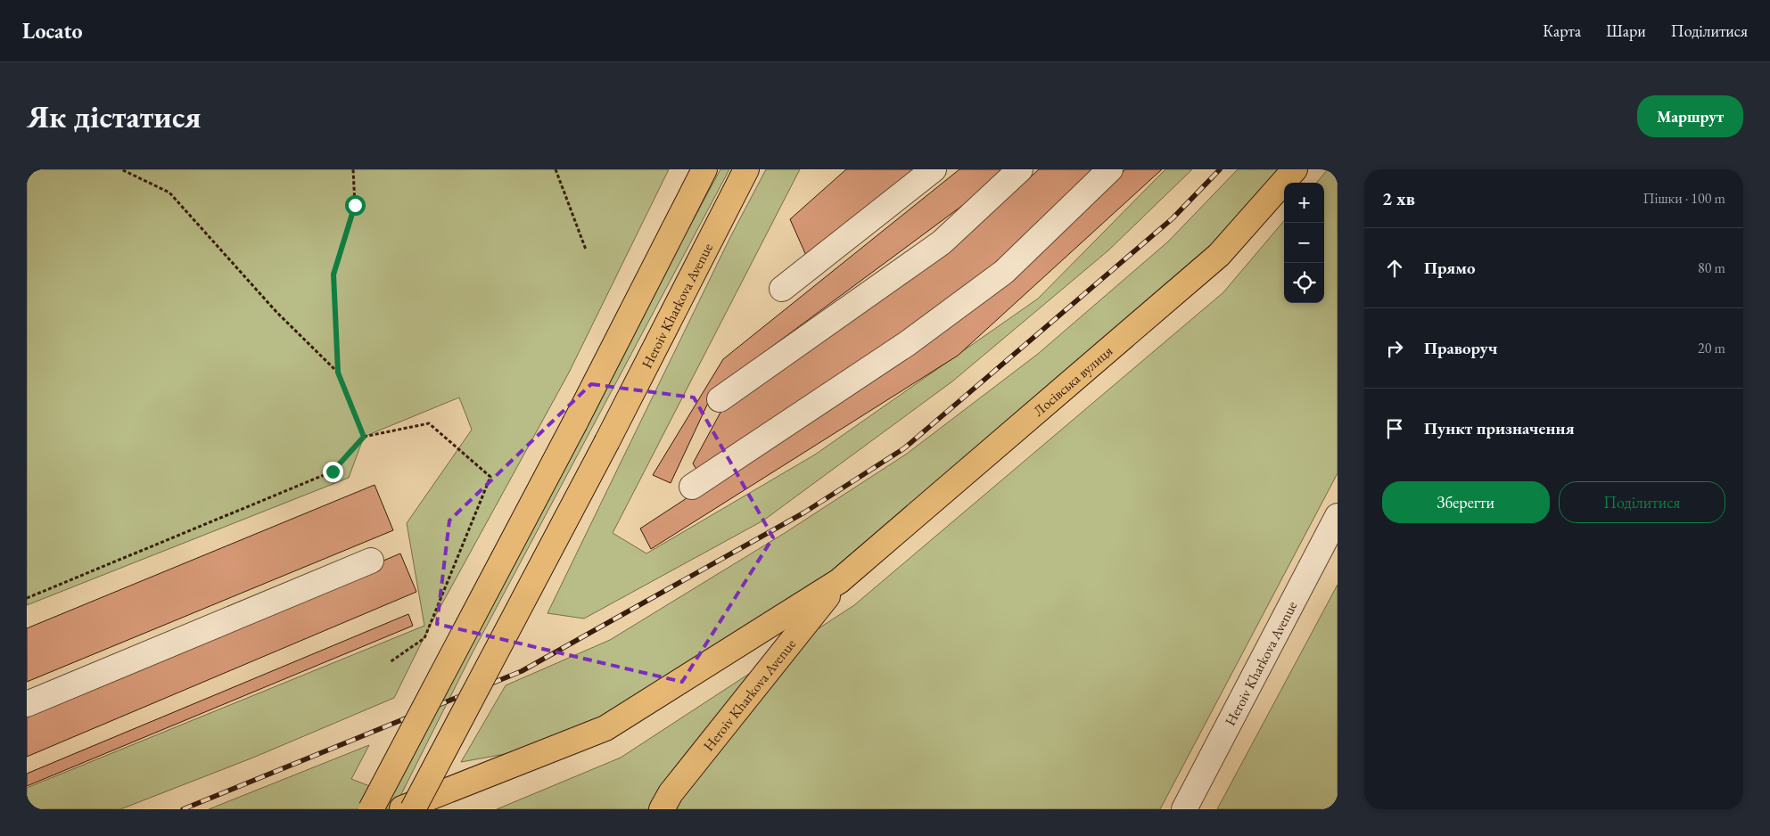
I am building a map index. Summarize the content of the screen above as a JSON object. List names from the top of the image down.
{
  "streets": {
    "main road": ["Heroiv Kharkova Avenue", "Лосівська вулиця"]
  },
  "crossings": [
    ["Heroiv Kharkova Avenue", "Лосівська вулиця"]
  ],
  "page": {
    "header": "Locato",
    "nav": ["Карта", "Шари", "Поділитися"],
    "buttons": [
      "Маршрут",
      ["Зберегти", "Поділитися"]
    ],
    "title": "Як дістатися",
    "heading": ["2 хв", "Пішки · 100 m"],
    "map_buttons": ["+", "−"],
    "list": [
      ["Прямо", "80 m"],
      ["Праворуч", "20 m"],
      "Пункт призначення"
    ]
  }
}
